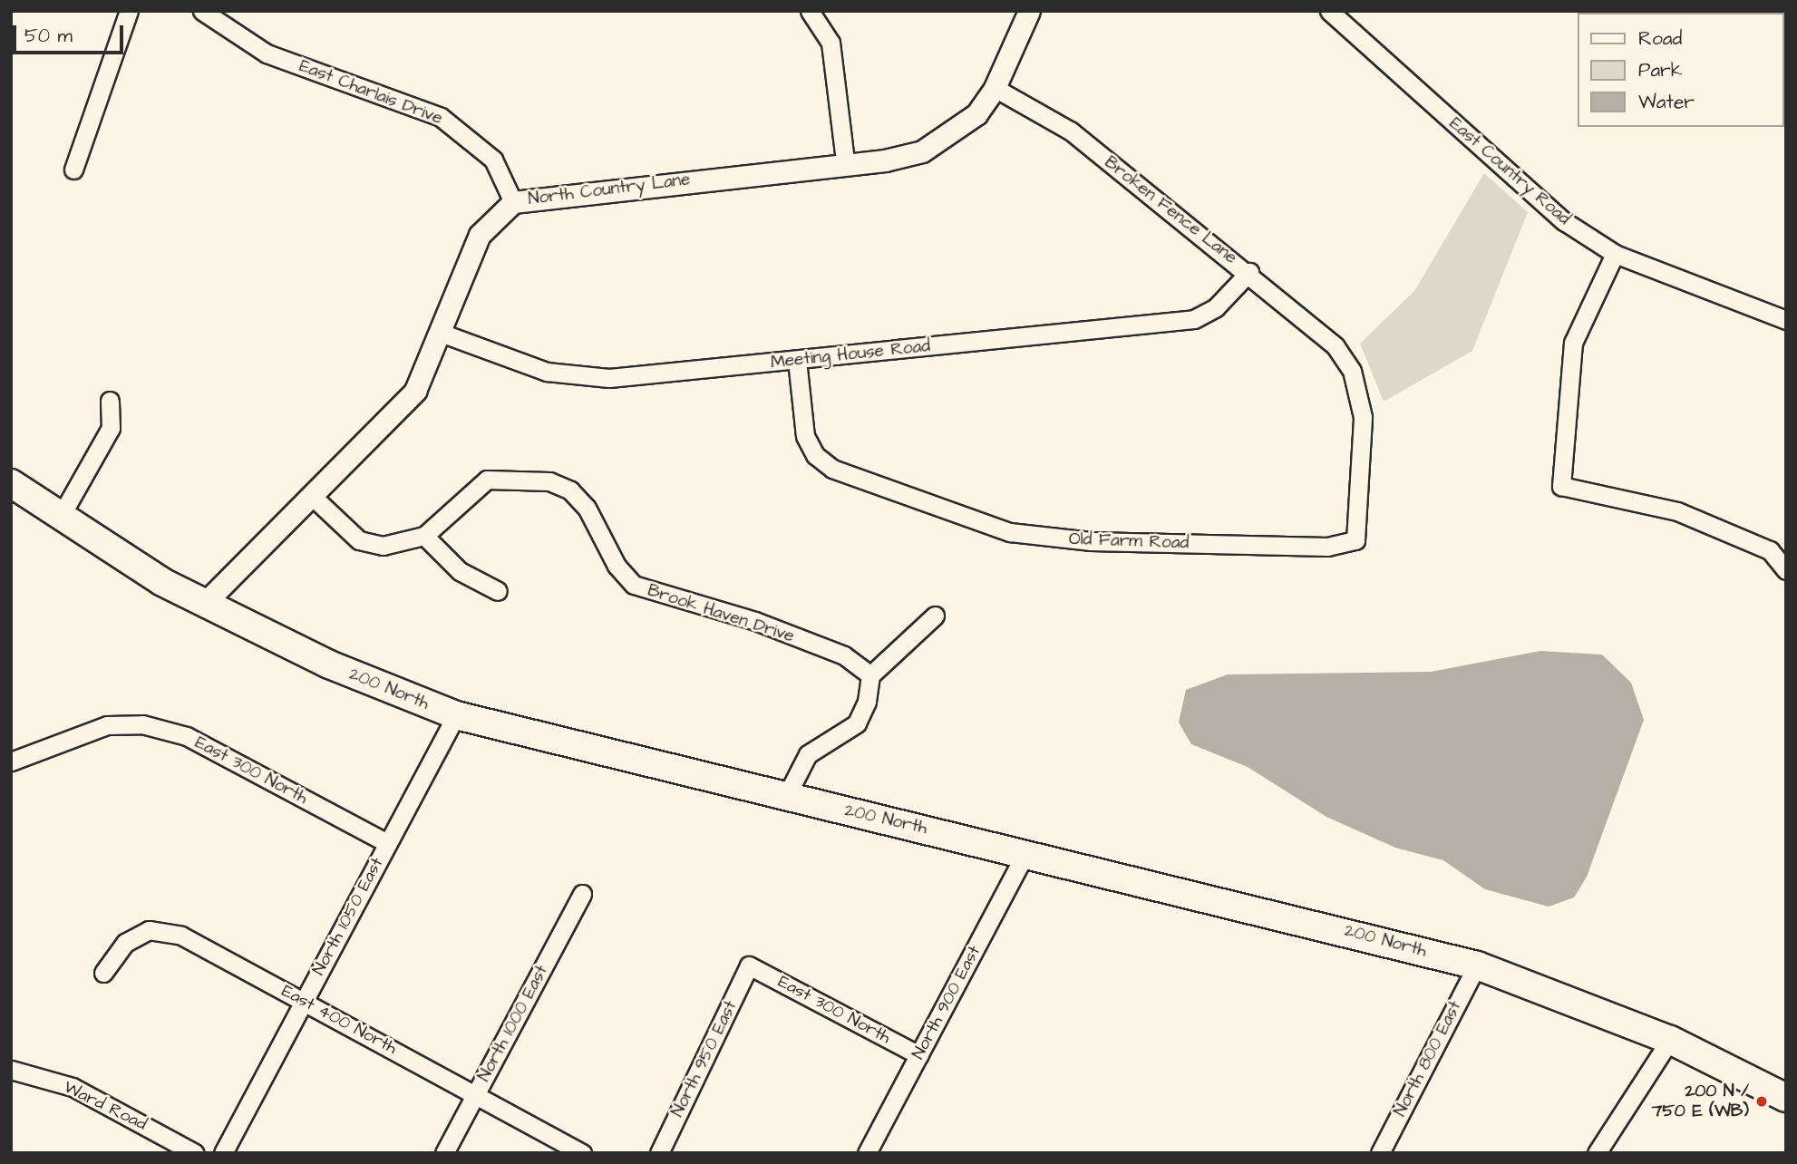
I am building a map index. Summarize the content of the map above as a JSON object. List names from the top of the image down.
{
  "streets": {
    "main road": ["200 North"],
    "street": [
      "East Charlais Drive",
      "East Country Road",
      "North Country Lane",
      "Broken Fence Lane",
      "Meeting House Road",
      "Old Farm Road",
      "Brook Haven Drive",
      "East 300 North",
      "North 1050 East",
      "North 900 East",
      "East 400 North",
      "North 1000 East",
      "North 950 East",
      "North 800 East",
      "Ward Road"
    ]
  },
  "crossings": [
    ["East Charlais Drive", "North Country Lane"],
    ["North Country Lane", "Broken Fence Lane"],
    ["North Country Lane", "Meeting House Road"],
    ["North Country Lane", "Brook Haven Drive"],
    ["North Country Lane", "200 North"],
    ["Broken Fence Lane", "Meeting House Road"],
    ["Broken Fence Lane", "Old Farm Road"],
    ["Meeting House Road", "Old Farm Road"],
    ["200 North", "North 1050 East"],
    ["200 North", "North 900 East"],
    ["200 North", "North 800 East"],
    ["East 300 North", "North 1050 East"],
    ["East 300 North", "North 900 East"],
    ["East 300 North", "North 950 East"],
    ["North 1050 East", "East 400 North"],
    ["East 400 North", "North 1000 East"]
  ],
  "places": ["200 N / 750 E (WB)"],
  "legend": ["Road", "Park", "Water"],
  "scale_bar": "50 m"
}
